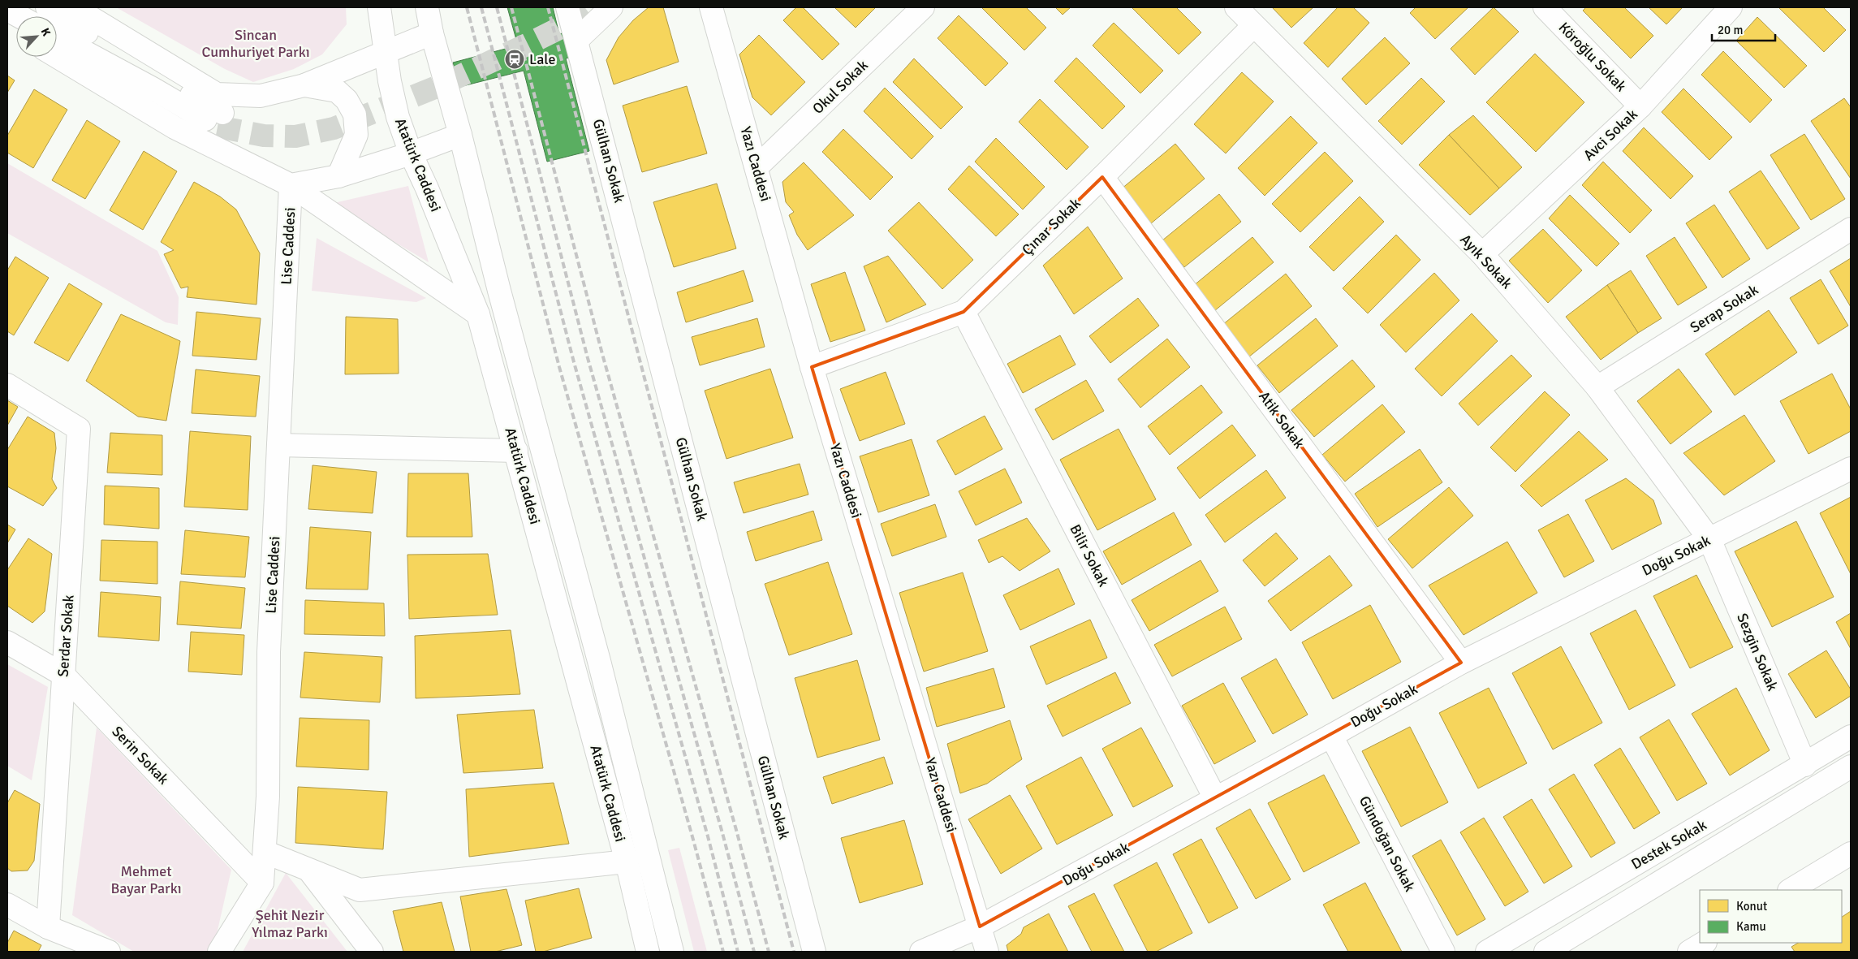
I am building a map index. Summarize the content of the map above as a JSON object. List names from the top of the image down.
{
  "streets": {
    "street": [
      "Köroğlu Sokak",
      "Okul Sokak",
      "Avci Sokak",
      "Gülhan Sokak",
      "Yazı Caddesi",
      "Atatürk Caddesi",
      "Çınar Sokak",
      "Lise Caddesi",
      "Ayık Sokak",
      "Serap Sokak",
      "Atik Sokak",
      "Bilir Sokak",
      "Doğu Sokak",
      "Serdar Sokak",
      "Sezgin Sokak",
      "Serin Sokak",
      "Gündoğan Sokak",
      "Destek Sokak"
    ]
  },
  "crossings": [
    ["Köroğlu Sokak", "Avci Sokak"],
    ["Okul Sokak", "Yazı Caddesi"],
    ["Avci Sokak", "Ayık Sokak"],
    ["Yazı Caddesi", "Çınar Sokak"],
    ["Yazı Caddesi", "Doğu Sokak"],
    ["Çınar Sokak", "Ayık Sokak"],
    ["Çınar Sokak", "Atik Sokak"],
    ["Çınar Sokak", "Bilir Sokak"],
    ["Lise Caddesi", "Serin Sokak"],
    ["Ayık Sokak", "Serap Sokak"],
    ["Ayık Sokak", "Doğu Sokak"],
    ["Ayık Sokak", "Sezgin Sokak"],
    ["Atik Sokak", "Doğu Sokak"],
    ["Bilir Sokak", "Doğu Sokak"],
    ["Doğu Sokak", "Sezgin Sokak"],
    ["Doğu Sokak", "Gündoğan Sokak"],
    ["Serdar Sokak", "Serin Sokak"],
    ["Sezgin Sokak", "Destek Sokak"]
  ],
  "parks": ["Sincan Cumhuriyet Parkı", "Mehmet Bayar Parkı", "Şehit Nezir Yılmaz Parkı"],
  "places": {
    "station": ["Lale"]
  },
  "legend": ["Konut", "Kamu"],
  "scale_bar": "20 m",
  "north": "top right"
}
